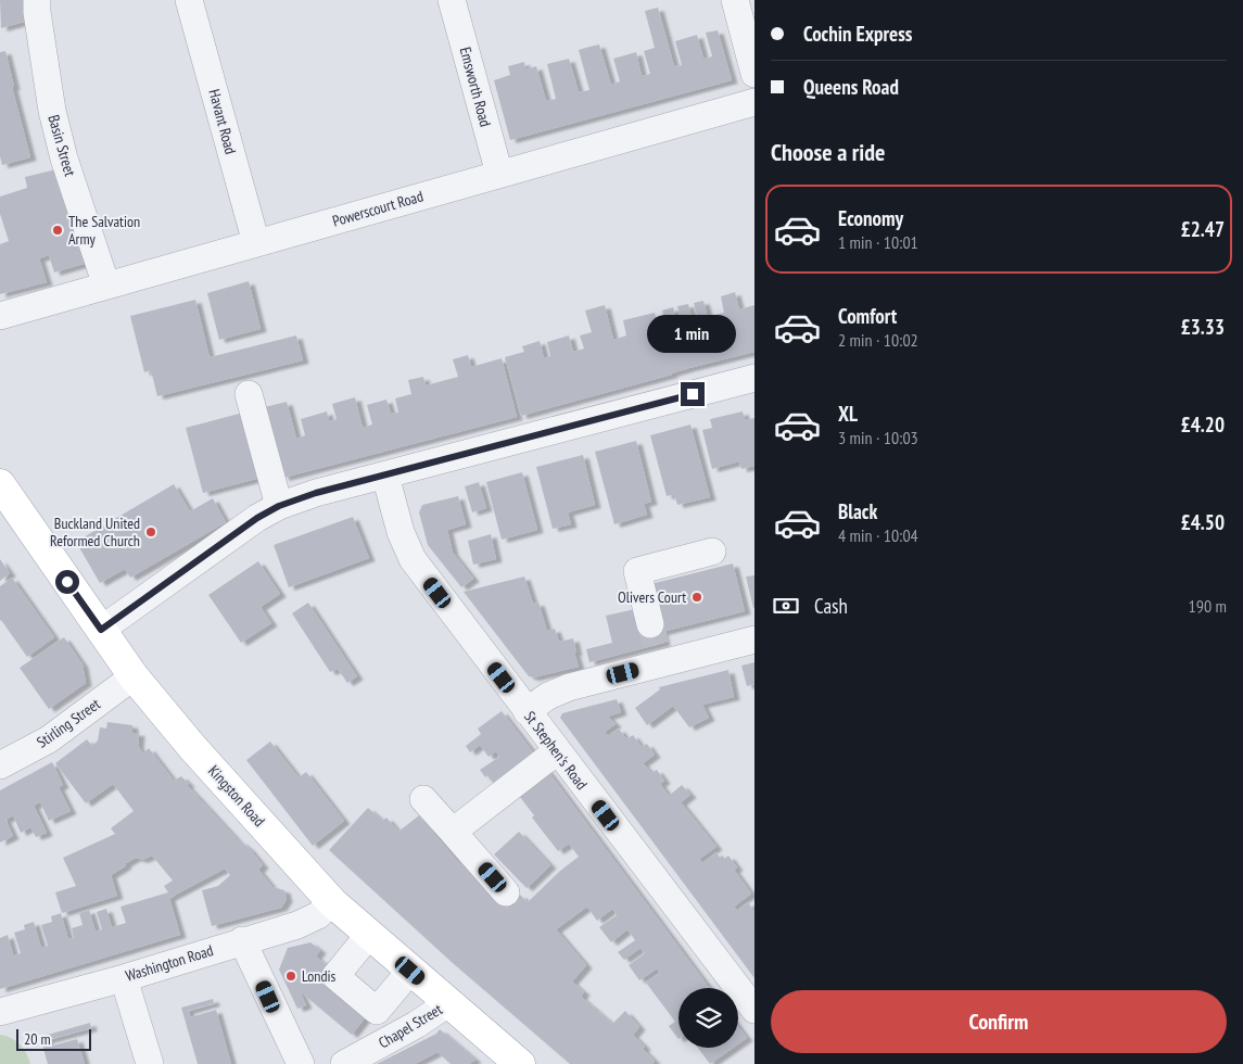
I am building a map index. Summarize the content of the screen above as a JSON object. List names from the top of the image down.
{
  "streets": {
    "main road": ["Kingston Road"],
    "street": [
      "Emsworth Road",
      "Havant Road",
      "Basin Street",
      "Powerscourt Road",
      "Stirling Street",
      "St Stephen's Road",
      "Washington Road",
      "Chapel Street"
    ]
  },
  "crossings": [
    ["Emsworth Road", "Powerscourt Road"],
    ["Havant Road", "Powerscourt Road"],
    ["Basin Street", "Powerscourt Road"],
    ["Stirling Street", "Kingston Road"],
    ["Kingston Road", "Washington Road"],
    ["Kingston Road", "Chapel Street"]
  ],
  "places": [
    "The Salvation Army",
    "Buckland United Reformed Church",
    "Olivers Court",
    "Londis"
  ],
  "scale_bar": "20 m",
  "page": {
    "banner": ["Cochin Express", "Queens Road"],
    "heading": "Choose a ride",
    "list": [
      {
        "name": "Economy",
        "note": "1 min · 10:01",
        "value": "£2.47"
      },
      {
        "name": "Comfort",
        "note": "2 min · 10:02",
        "value": "£3.33"
      },
      {
        "name": "XL",
        "note": "3 min · 10:03",
        "value": "£4.20"
      },
      {
        "name": "Black",
        "note": "4 min · 10:04",
        "value": "£4.50"
      }
    ],
    "bubble": "1 min",
    "pay": ["Cash", "190 m"],
    "buttons": "Confirm",
    "scale": "20 m"
  }
}
